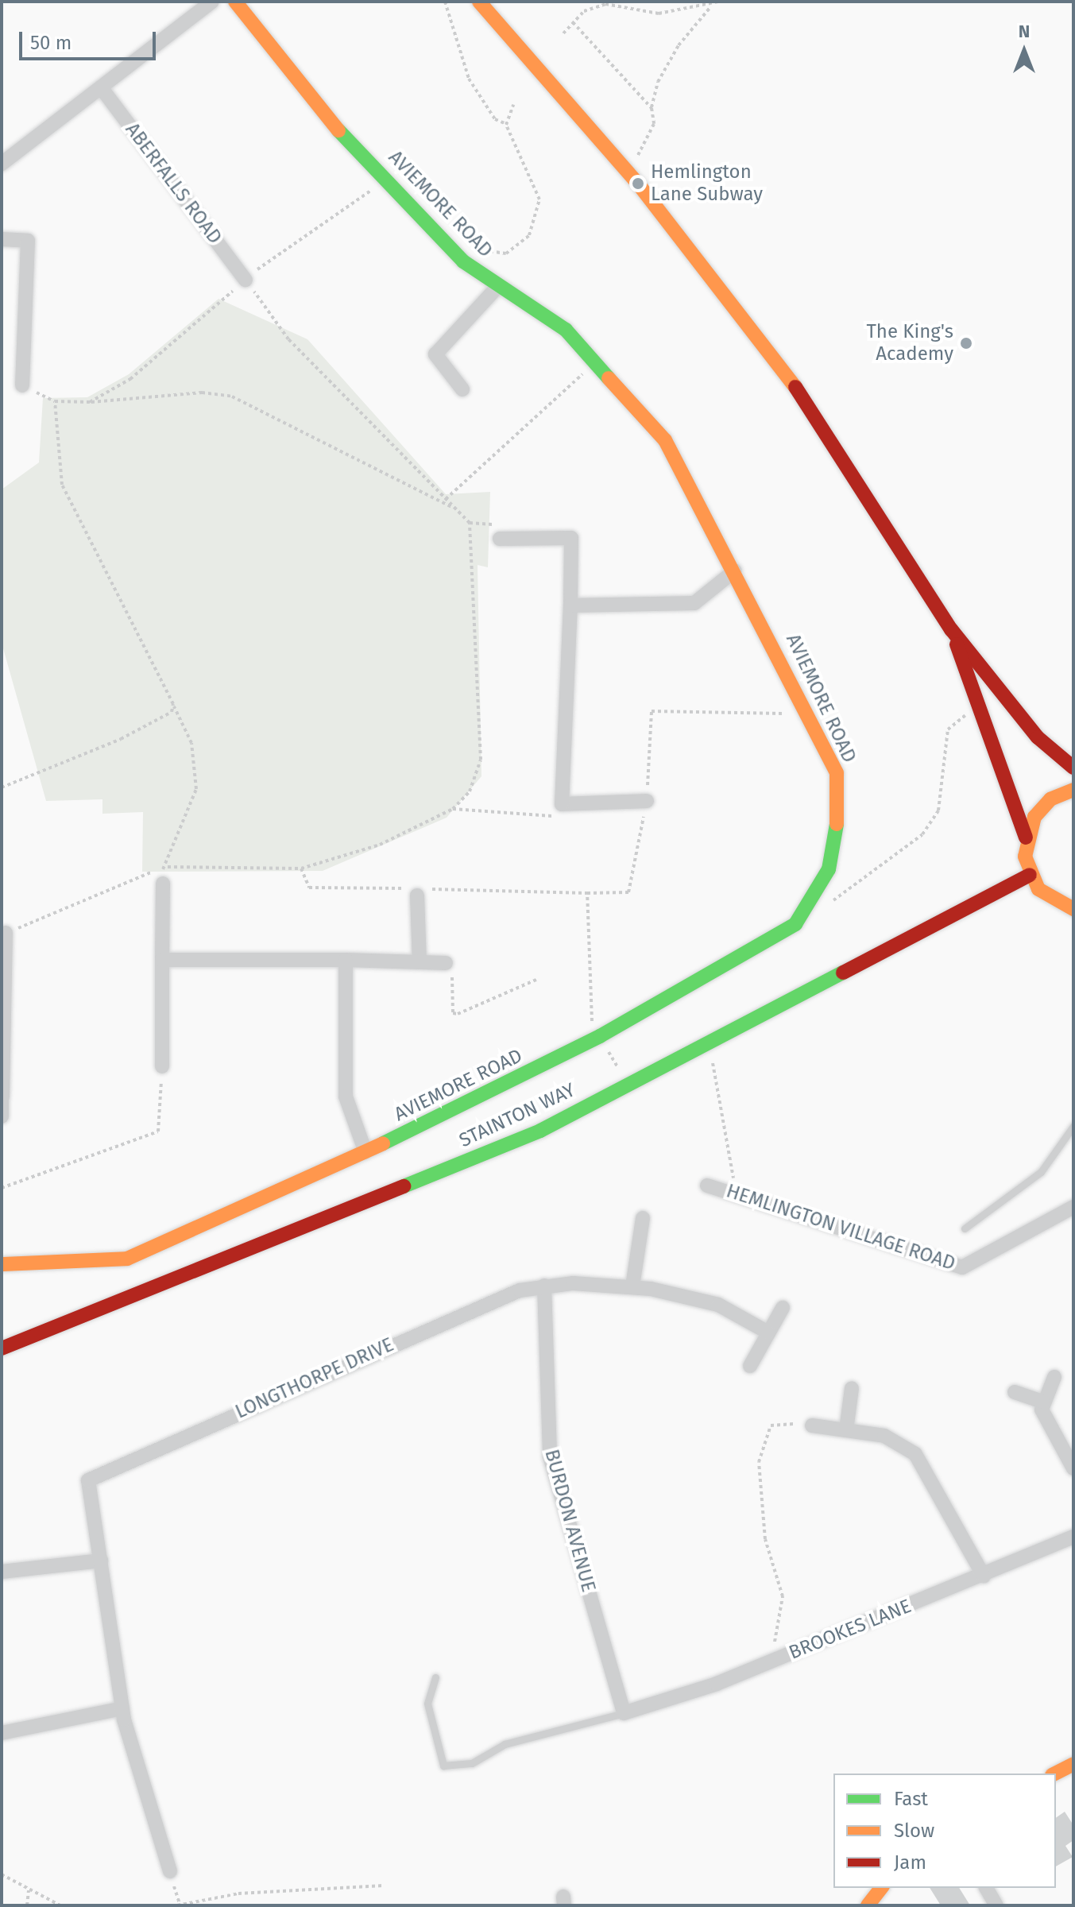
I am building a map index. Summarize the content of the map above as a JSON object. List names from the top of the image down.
{
  "streets": {
    "street": [
      "ABERFALLS ROAD",
      "AVIEMORE ROAD",
      "STAINTON WAY",
      "HEMLINGTON VILLAGE ROAD",
      "LONGTHORPE DRIVE",
      "BURDON AVENUE",
      "BROOKES LANE"
    ]
  },
  "crossings": [
    ["LONGTHORPE DRIVE", "BURDON AVENUE"],
    ["BURDON AVENUE", "BROOKES LANE"]
  ],
  "places": ["Hemlington Lane Subway", "The King's Academy"],
  "legend": ["Fast", "Slow", "Jam"],
  "scale_bar": "50 m",
  "north": "top"
}
